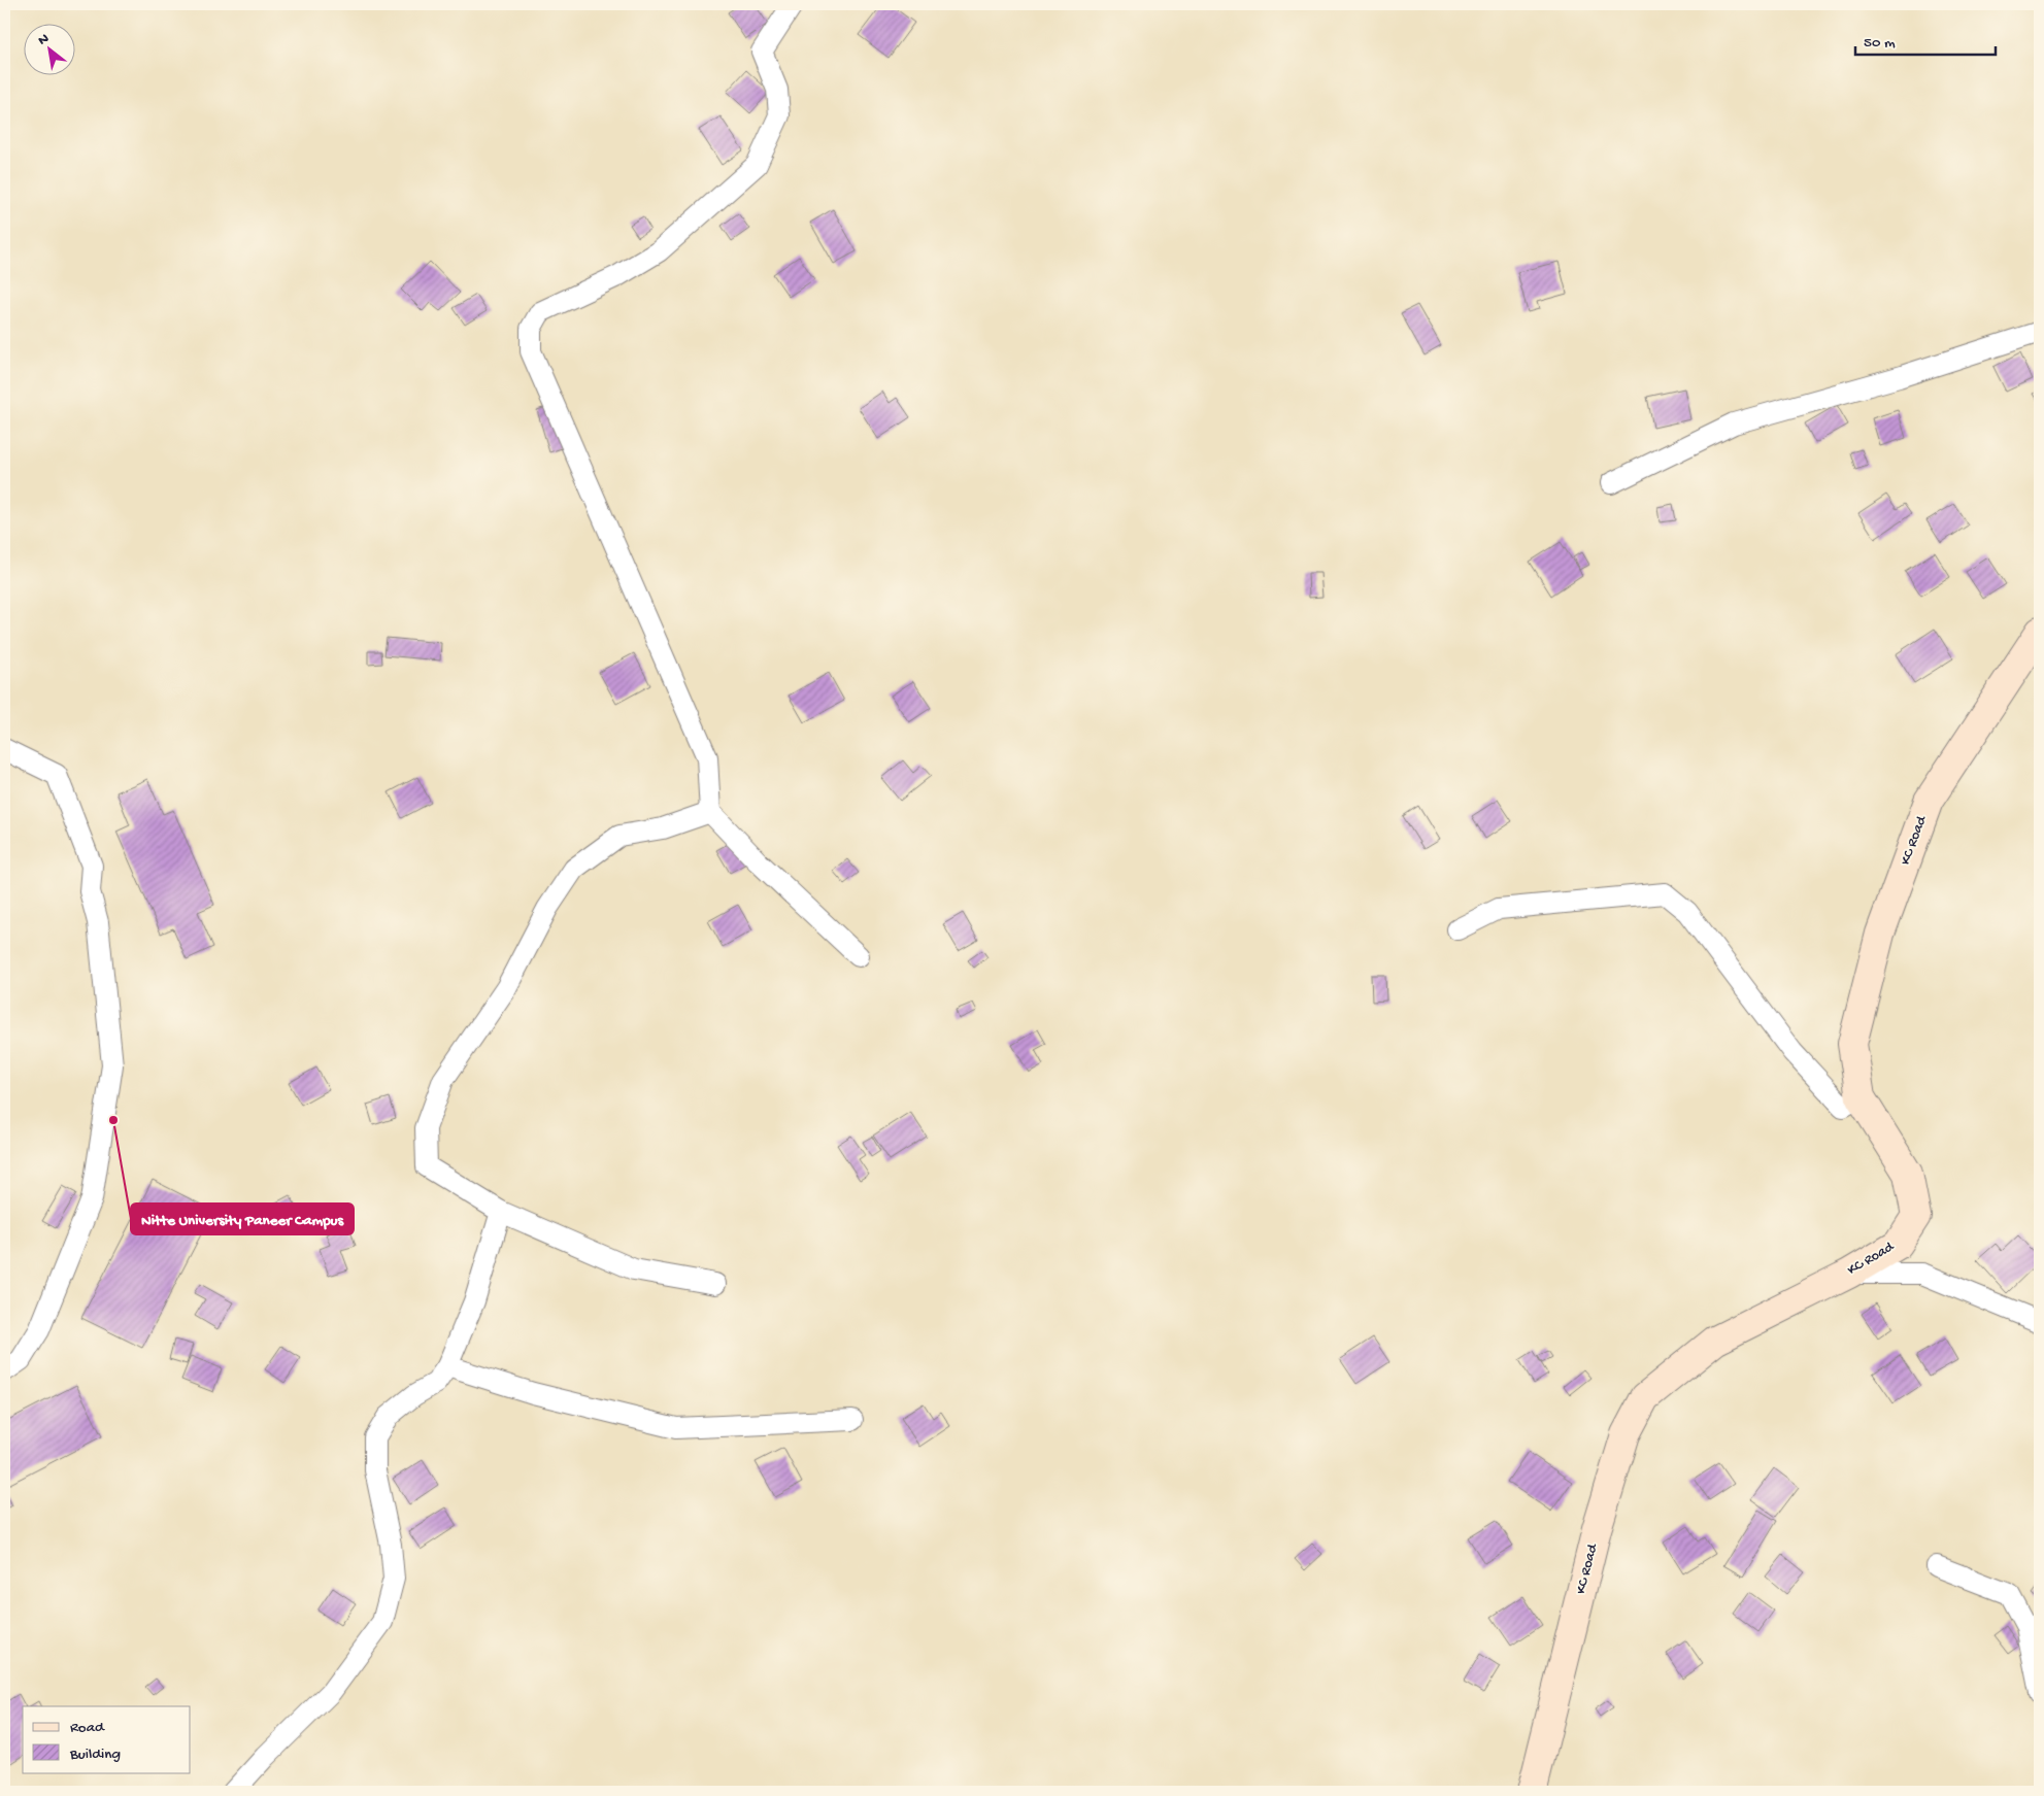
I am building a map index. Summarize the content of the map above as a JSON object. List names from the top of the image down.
{
  "streets": {
    "main road": ["KC Road"]
  },
  "places": ["Nitte University Paneer Campus"],
  "legend": ["Road", "Building"],
  "scale_bar": "50 m",
  "north": "top left"
}
